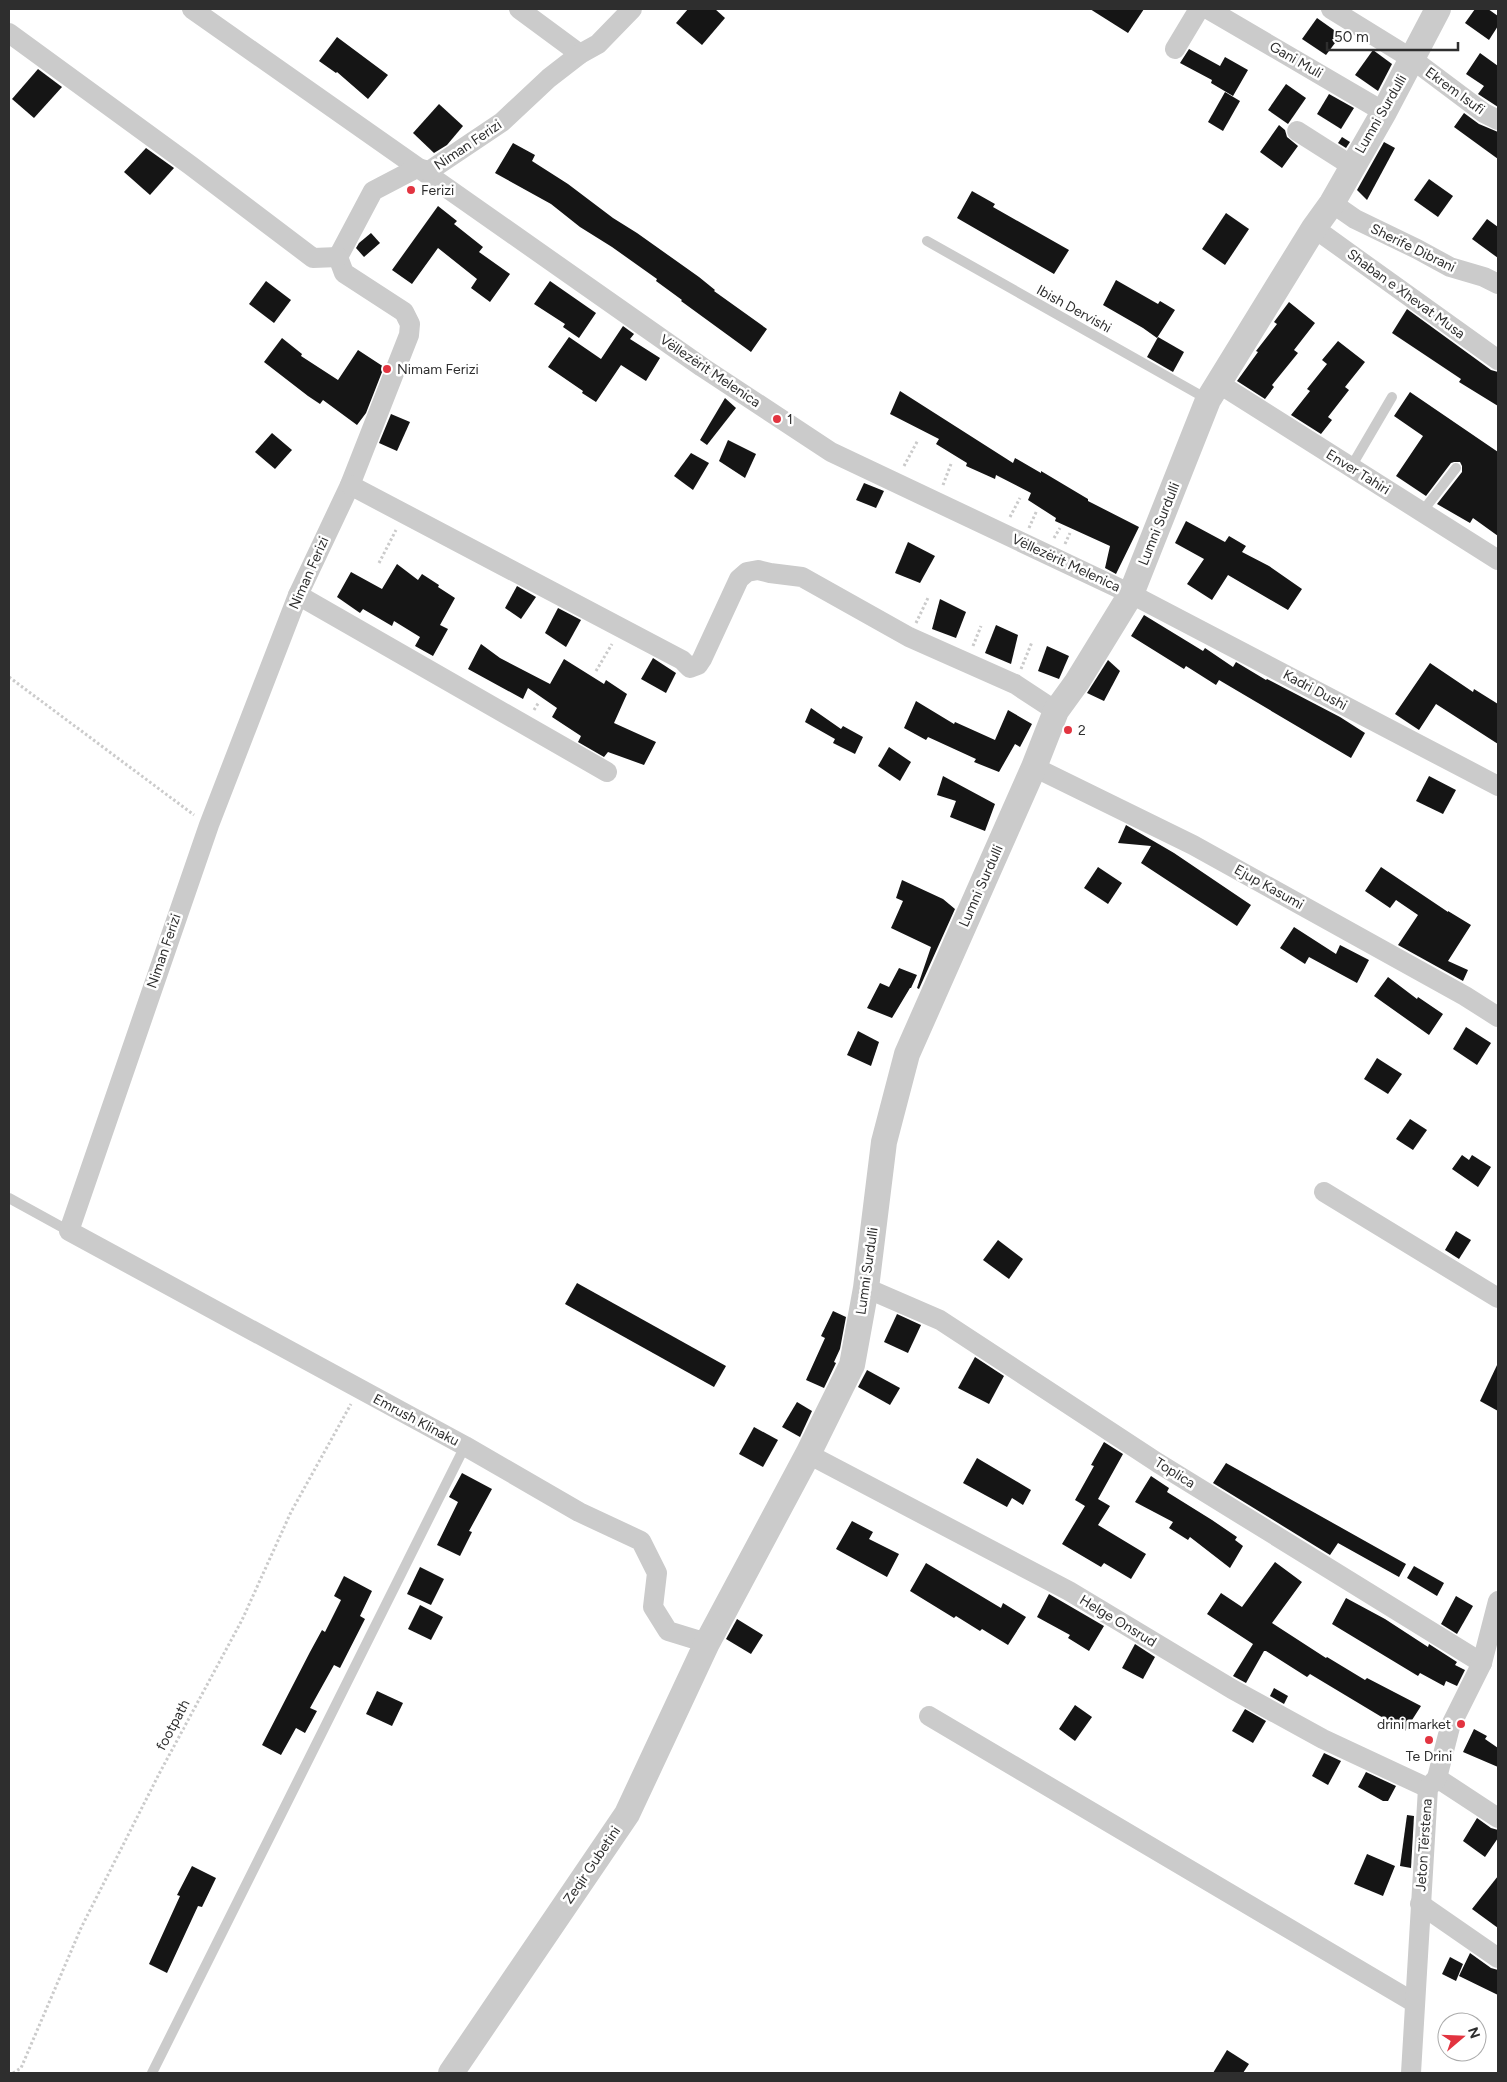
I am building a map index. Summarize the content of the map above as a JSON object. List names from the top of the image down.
{
  "streets": {
    "street": [
      "Gani Muli",
      "Ekrem Isufi",
      "Lumni Surdulli",
      "Niman Ferizi",
      "Sherife Dibrani",
      "Shaban e Xhevat Musa",
      "Vëllezërit Melenica",
      "Enver Tahiri",
      "Kadri Dushi",
      "Ejup Kasumi",
      "Emrush Klinaku",
      "Toplica",
      "Helge Onsrud",
      "Jeton Tërstena",
      "Zeqir Gubetini"
    ],
    "lane": ["Ibish Dervishi"],
    "path": ["footpath"]
  },
  "crossings": [
    ["Gani Muli", "Lumni Surdulli"],
    ["Ekrem Isufi", "Lumni Surdulli"],
    ["Lumni Surdulli", "Sherife Dibrani"],
    ["Lumni Surdulli", "Shaban e Xhevat Musa"],
    ["Lumni Surdulli", "Ibish Dervishi"],
    ["Lumni Surdulli", "Vëllezërit Melenica"],
    ["Lumni Surdulli", "Enver Tahiri"],
    ["Lumni Surdulli", "Kadri Dushi"],
    ["Lumni Surdulli", "Ejup Kasumi"],
    ["Lumni Surdulli", "Emrush Klinaku"],
    ["Lumni Surdulli", "Toplica"],
    ["Lumni Surdulli", "Helge Onsrud"],
    ["Lumni Surdulli", "Zeqir Gubetini"],
    ["Niman Ferizi", "Vëllezërit Melenica"],
    ["Niman Ferizi", "Emrush Klinaku"],
    ["Ibish Dervishi", "Enver Tahiri"],
    ["Vëllezërit Melenica", "Kadri Dushi"],
    ["Emrush Klinaku", "footpath"],
    ["Emrush Klinaku", "Zeqir Gubetini"],
    ["Toplica", "Jeton Tërstena"],
    ["Helge Onsrud", "Jeton Tërstena"]
  ],
  "places": [
    "Ferizi",
    "Nimam Ferizi",
    "1",
    "2",
    "drini market",
    "Te Drini"
  ],
  "scale_bar": "50 m",
  "north": "right"
}
